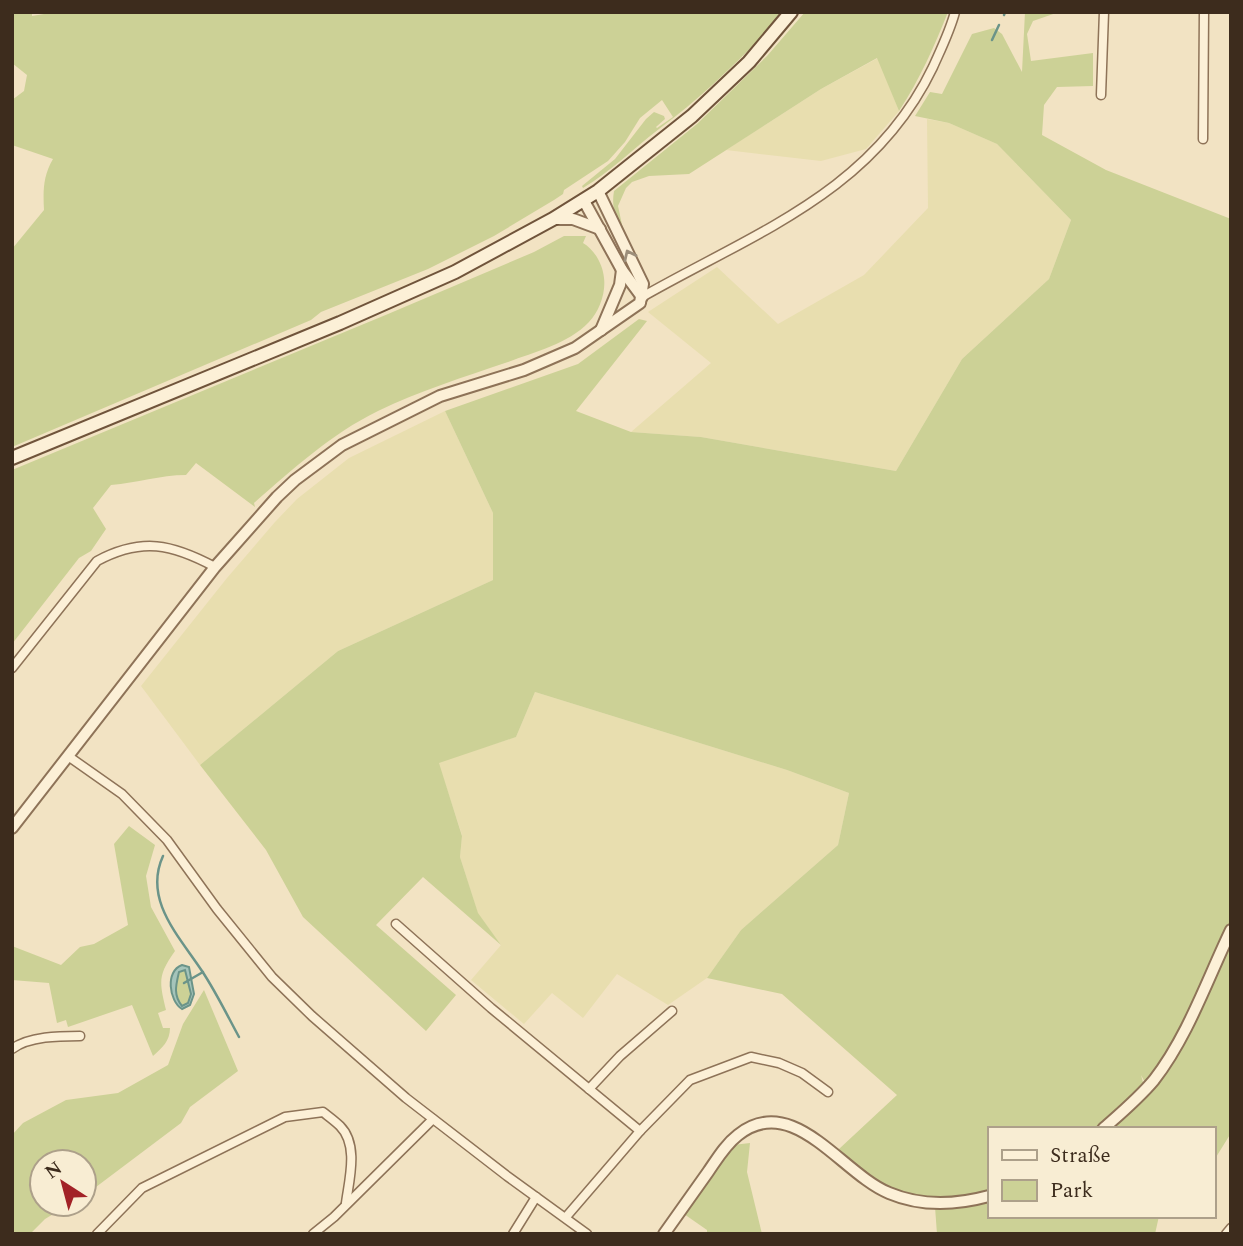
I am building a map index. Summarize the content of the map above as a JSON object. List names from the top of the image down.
{
  "legend": ["Straße", "Park"],
  "north": "top left"
}
